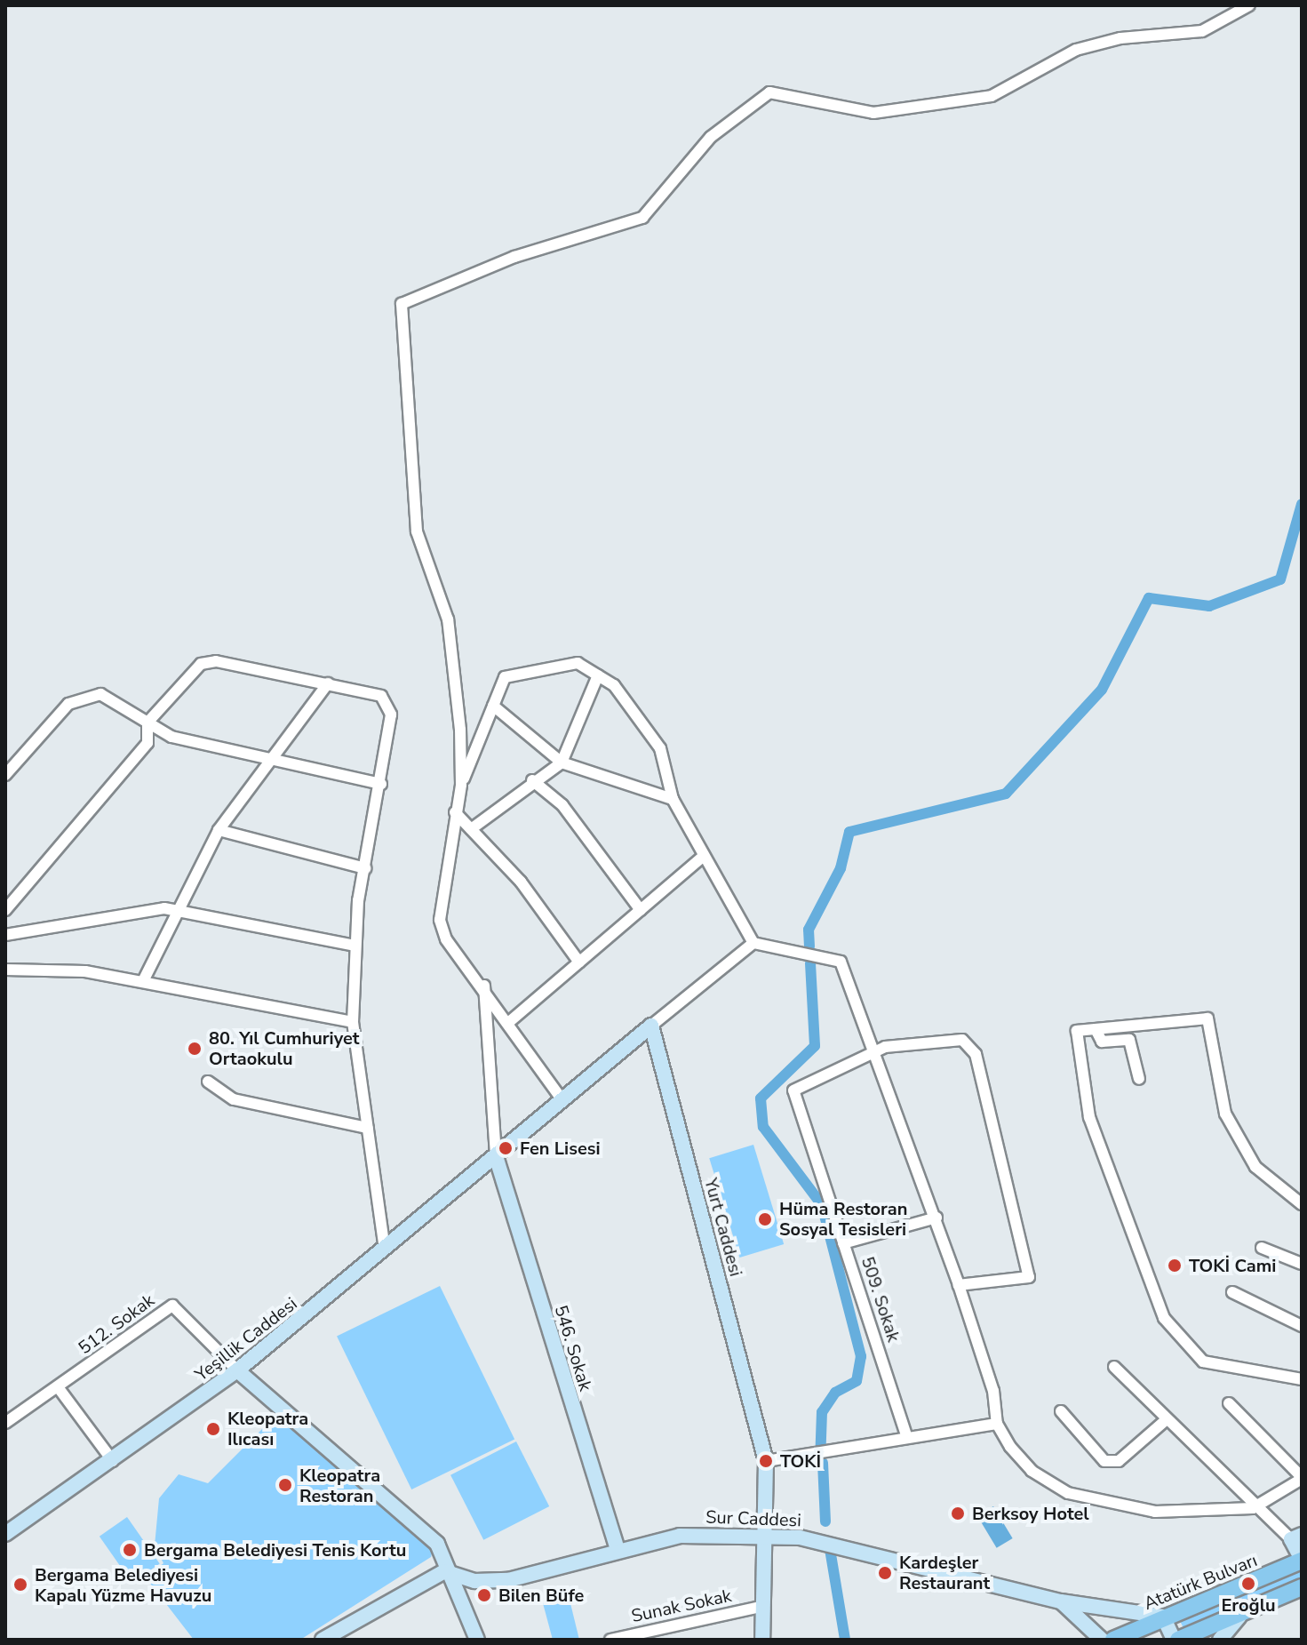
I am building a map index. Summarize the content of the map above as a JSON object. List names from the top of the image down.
{
  "streets": {
    "main road": [
      "Yurt Caddesi",
      "Yeşillik Caddesi",
      "546. Sokak",
      "Sur Caddesi",
      "Atatürk Bulvarı"
    ],
    "street": ["509. Sokak", "512. Sokak", "Sunak Sokak"]
  },
  "crossings": [
    ["Yurt Caddesi", "Sur Caddesi"],
    ["Yurt Caddesi", "Sunak Sokak"],
    ["512. Sokak", "Yeşillik Caddesi"],
    ["Yeşillik Caddesi", "546. Sokak"],
    ["546. Sokak", "Sur Caddesi"],
    ["Sur Caddesi", "Atatürk Bulvarı"]
  ],
  "places": [
    "80. Yıl Cumhuriyet Ortaokulu",
    "Fen Lisesi",
    "Hüma Restoran Sosyal Tesisleri",
    "TOKİ Cami",
    "Kleopatra Ilıcası",
    "TOKİ",
    "Kleopatra Restoran",
    "Berksoy Hotel",
    "Bergama Belediyesi Tenis Kortu",
    "Kardeşler Restaurant",
    "Eroğlu",
    "Bergama Belediyesi Kapalı Yüzme Havuzu",
    "Bilen Büfe"
  ]
}
